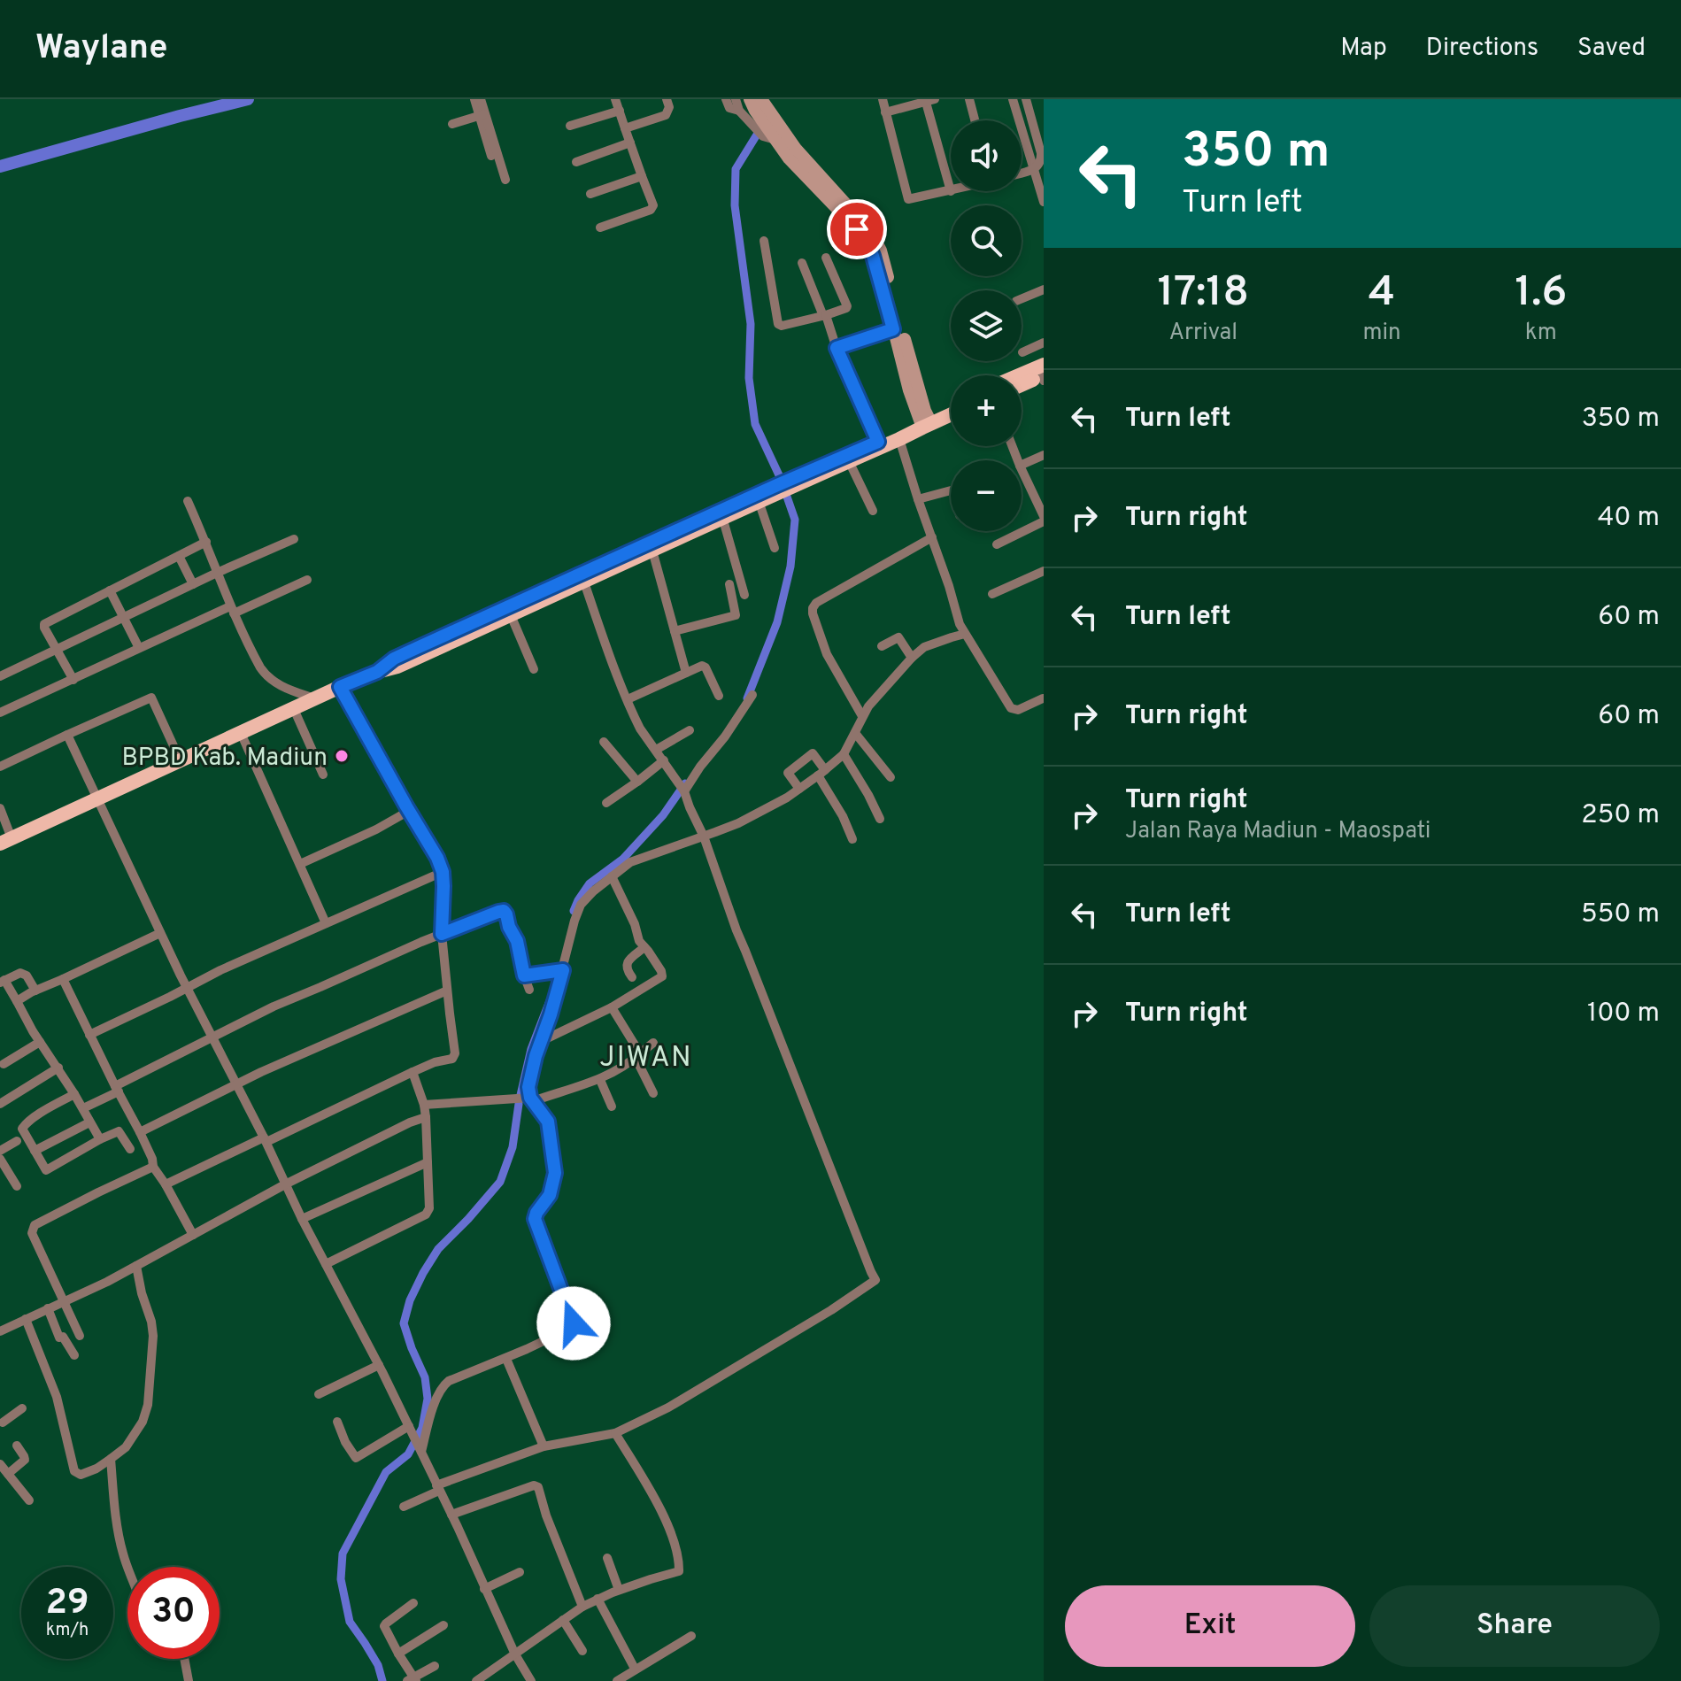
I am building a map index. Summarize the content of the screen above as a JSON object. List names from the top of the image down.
{
  "districts": ["JIWAN"],
  "places": ["BPBD Kab. Madiun"],
  "page": {
    "header": "Waylane",
    "nav": ["Map", "Directions", "Saved"],
    "turn": ["350 m", "Turn left"],
    "map_buttons": ["+", "−"],
    "eta": [
      "17:18",
      "Arrival",
      "4",
      "min",
      "1.6",
      "km"
    ],
    "list": [
      {
        "name": "Turn left",
        "value": "350 m"
      },
      {
        "name": "Turn right",
        "value": "40 m"
      },
      {
        "name": "Turn left",
        "value": "60 m"
      },
      {
        "name": "Turn right",
        "value": "60 m"
      },
      {
        "name": "Turn right",
        "note": "Jalan Raya Madiun - Maospati",
        "value": "250 m"
      },
      {
        "name": "Turn left",
        "value": "550 m"
      },
      {
        "name": "Turn right",
        "value": "100 m"
      }
    ],
    "speed": "29 km/h",
    "limit": "30",
    "buttons": ["Exit", "Share"]
  }
}
